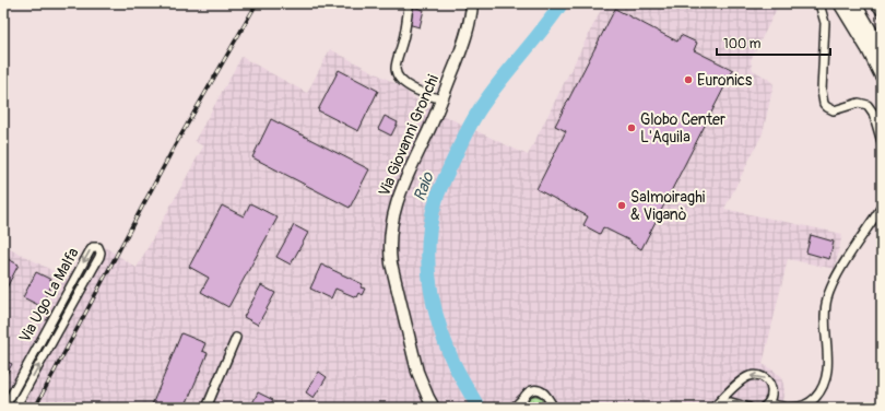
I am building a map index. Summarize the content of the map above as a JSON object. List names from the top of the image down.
{
  "streets": {
    "main road": ["Via Giovanni Gronchi"],
    "street": ["Via Ugo La Malfa"]
  },
  "water": ["Raio"],
  "places": ["Euronics", "Globo Center L'Aquila", "Salmoiraghi & Viganò"],
  "scale_bar": "100 m"
}
